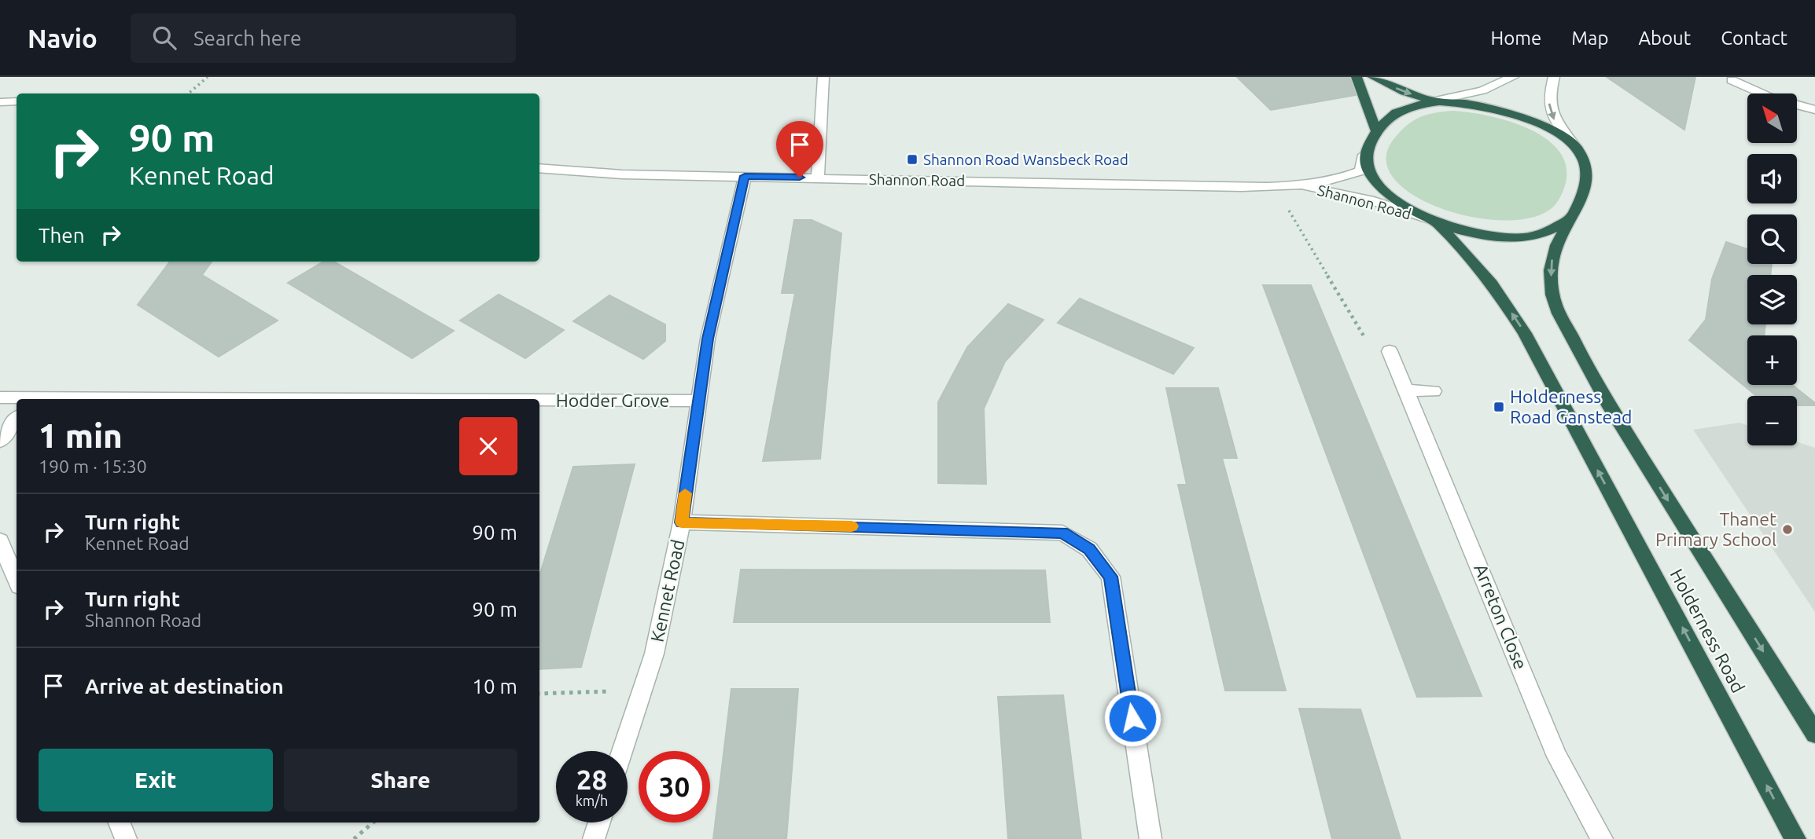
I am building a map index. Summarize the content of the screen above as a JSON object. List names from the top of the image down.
{
  "streets": {
    "highway": ["Holderness Road"],
    "street": [
      "Shannon Road",
      "Hodder Grove",
      "Kennet Road",
      "Arreton Close"
    ]
  },
  "crossings": [
    ["Shannon Road", "Kennet Road"],
    ["Shannon Road", "Holderness Road"],
    ["Hodder Grove", "Kennet Road"]
  ],
  "places": {
    "transit": ["Shannon Road Wansbeck Road", "Holderness Road Ganstead"],
    "other": ["Thanet Primary School"]
  },
  "north": "top left",
  "page": {
    "header": "Navio",
    "search": "Search here",
    "nav": [
      "Home",
      "Map",
      "About",
      "Contact"
    ],
    "map_buttons": ["+", "−"],
    "turn": ["90 m", "Kennet Road"],
    "then": "Then",
    "heading": ["1 min", "190 m · 15:30"],
    "list": [
      {
        "name": "Turn right",
        "note": "Kennet Road",
        "value": "90 m"
      },
      {
        "name": "Turn right",
        "note": "Shannon Road",
        "value": "90 m"
      },
      {
        "name": "Arrive at destination",
        "value": "10 m"
      }
    ],
    "buttons": ["Exit", "Share"],
    "speed": "28 km/h",
    "limit": "30"
  }
}
